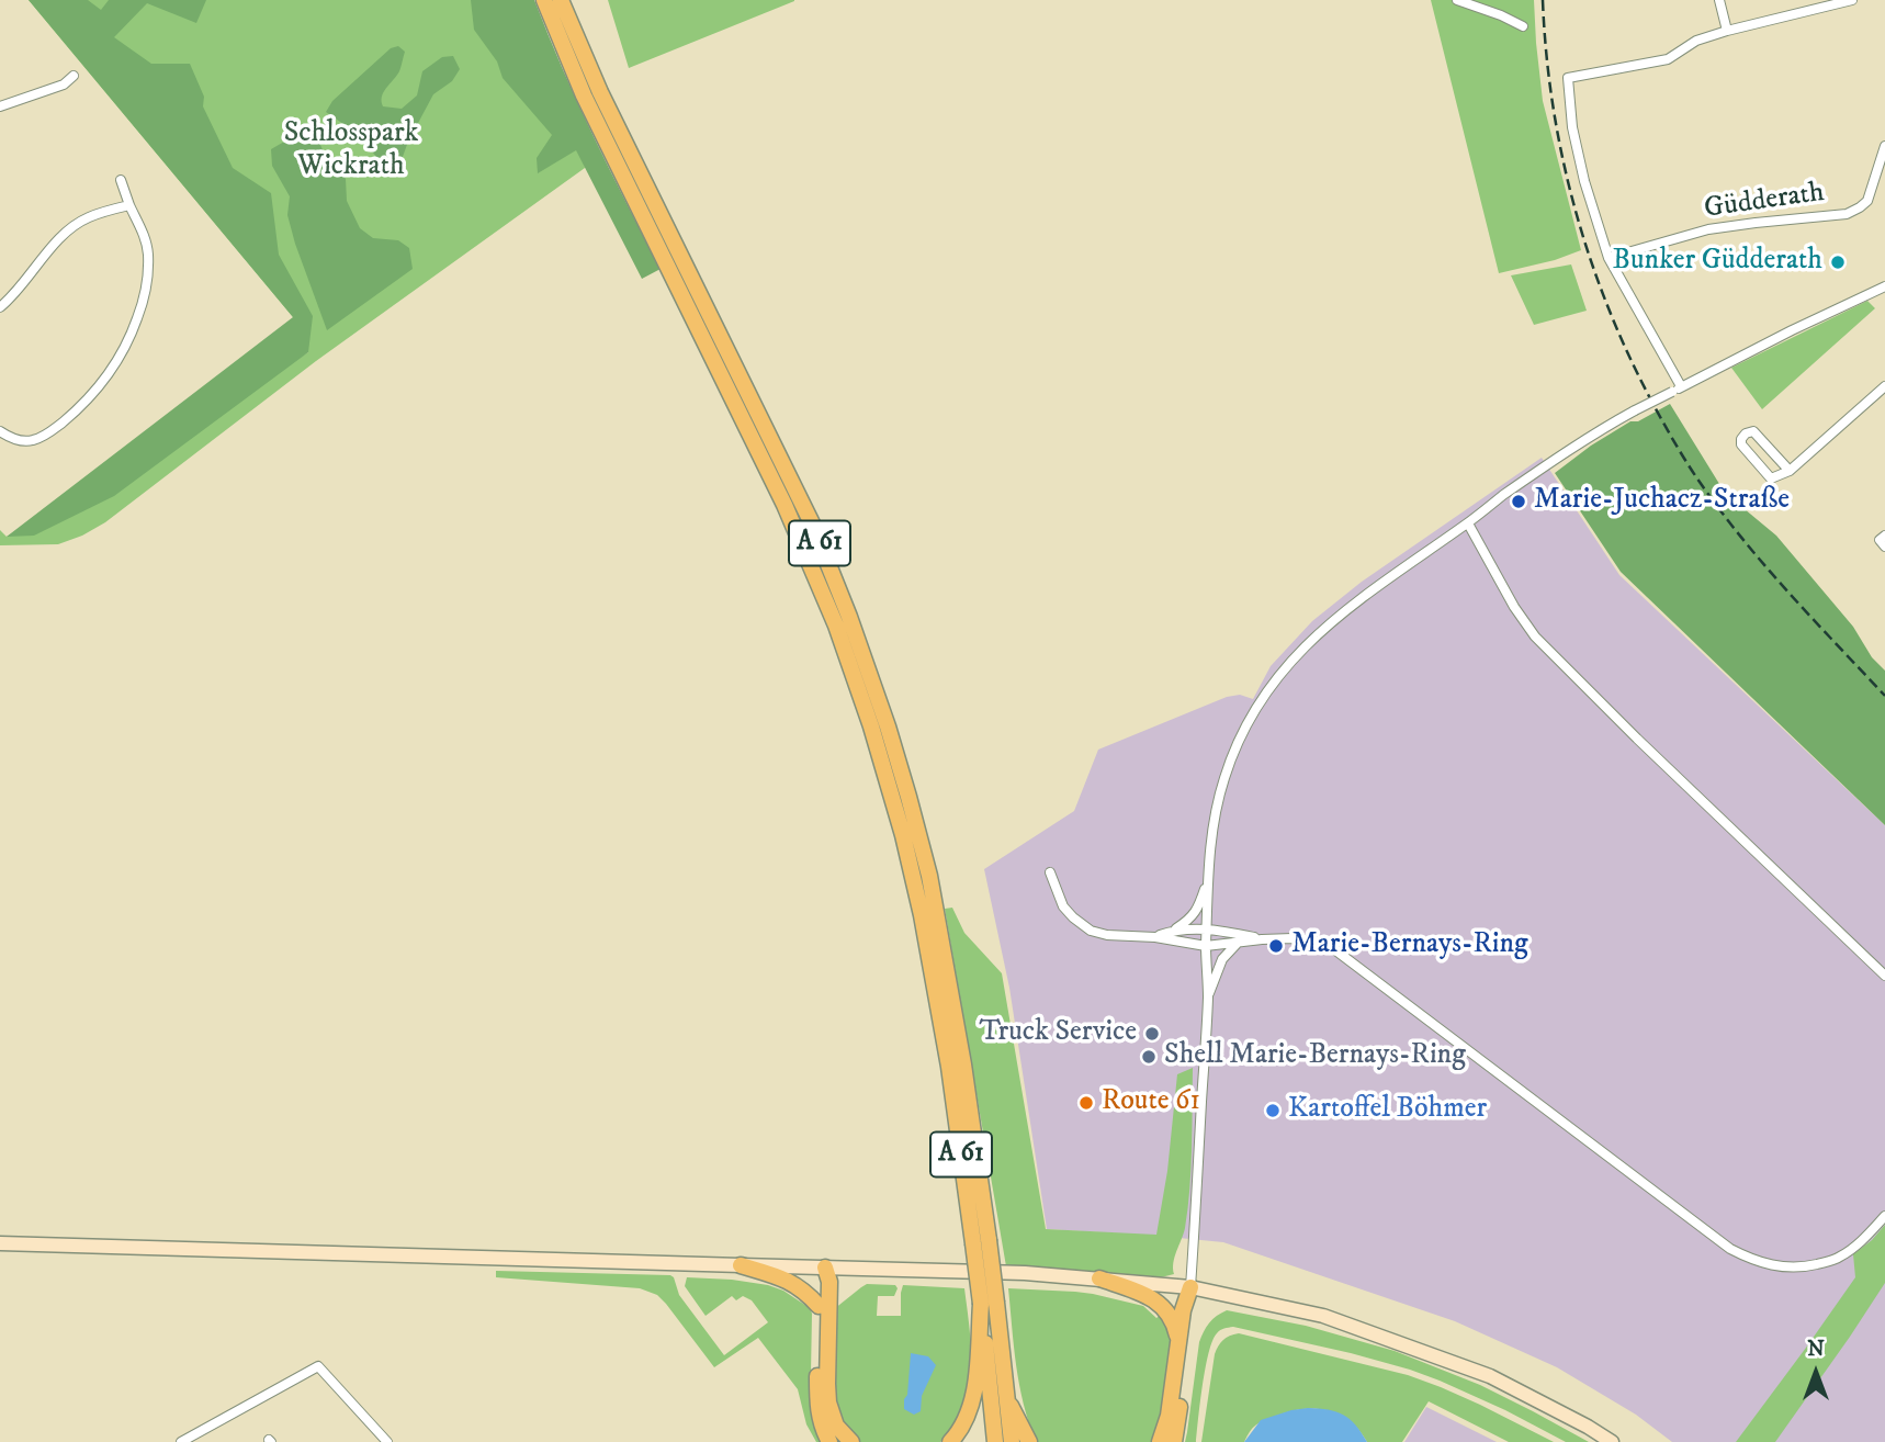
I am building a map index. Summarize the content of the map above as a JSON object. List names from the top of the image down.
{
  "streets": {
    "highway": ["A 61"],
    "street": ["Güdderath"]
  },
  "parks": ["Schlosspark Wickrath"],
  "places": [
    "Bunker Güdderath",
    "Marie-Juchacz-Straße",
    "Marie-Bernays-Ring",
    "Truck Service",
    "Shell Marie-Bernays-Ring",
    "Route 61",
    "Kartoffel Böhmer"
  ],
  "north": "top"
}
